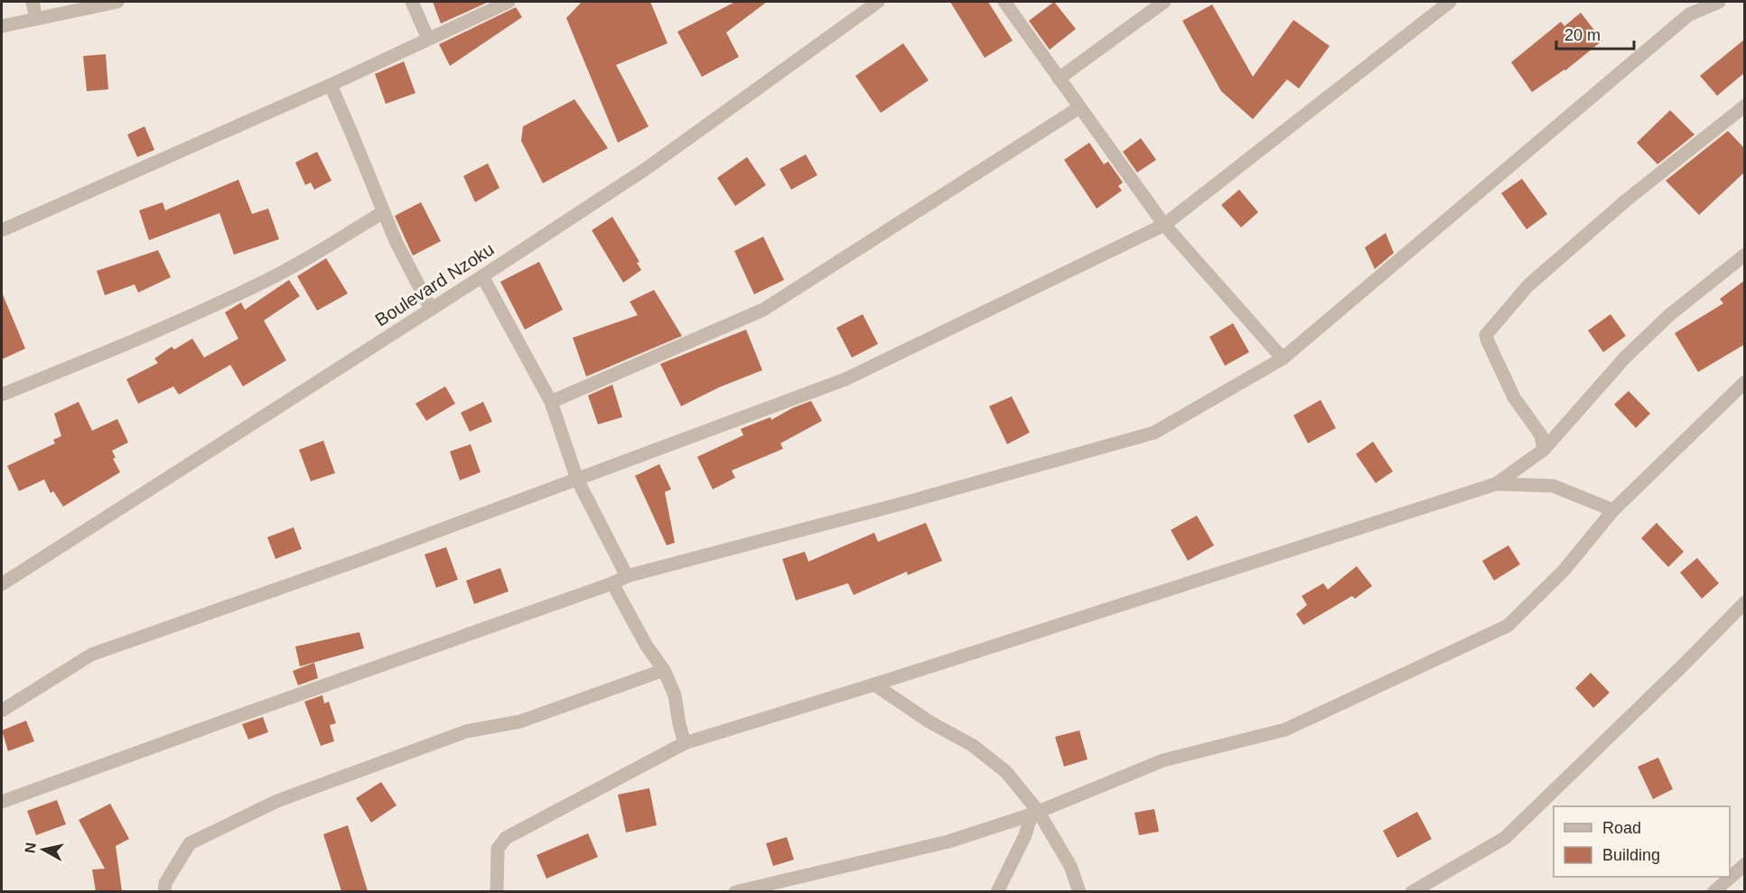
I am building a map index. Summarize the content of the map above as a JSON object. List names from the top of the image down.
{
  "streets": {
    "street": ["Boulevard Nzoku"]
  },
  "legend": ["Road", "Building"],
  "scale_bar": "20 m",
  "north": "left"
}
